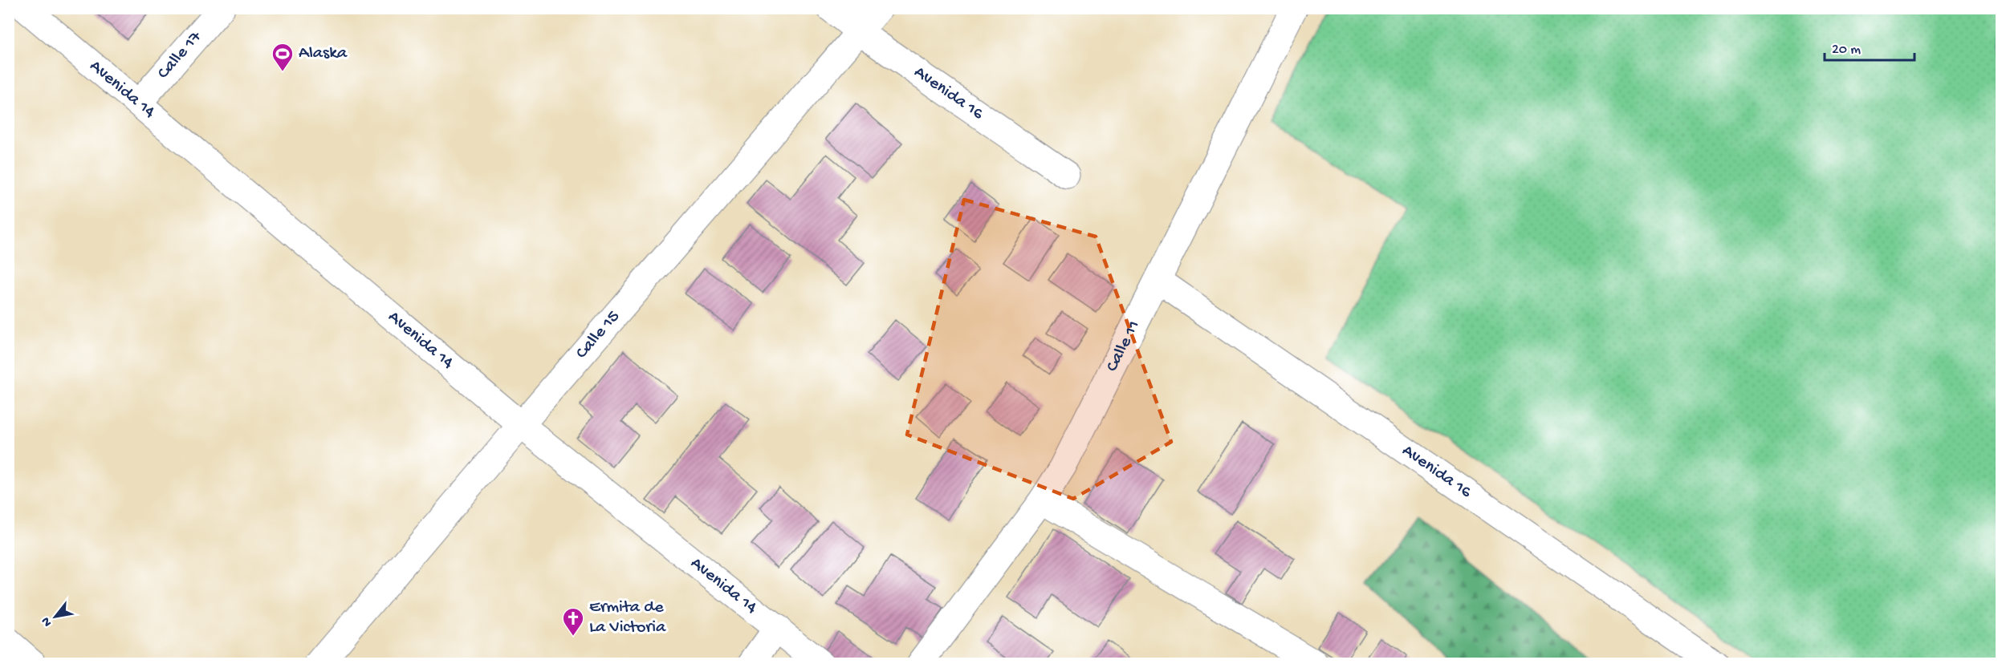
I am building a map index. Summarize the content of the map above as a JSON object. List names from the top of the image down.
{
  "streets": {
    "street": [
      "Calle 17",
      "Avenida 14",
      "Avenida 16",
      "Calle 15",
      "Calle 11"
    ]
  },
  "crossings": [
    ["Calle 17", "Avenida 14"],
    ["Avenida 14", "Calle 15"],
    ["Avenida 16", "Calle 15"],
    ["Avenida 16", "Calle 11"]
  ],
  "places": {
    "sports": ["Alaska"],
    "church": ["Ermita de La Victoria"]
  },
  "scale_bar": "20 m",
  "north": "bottom left"
}
